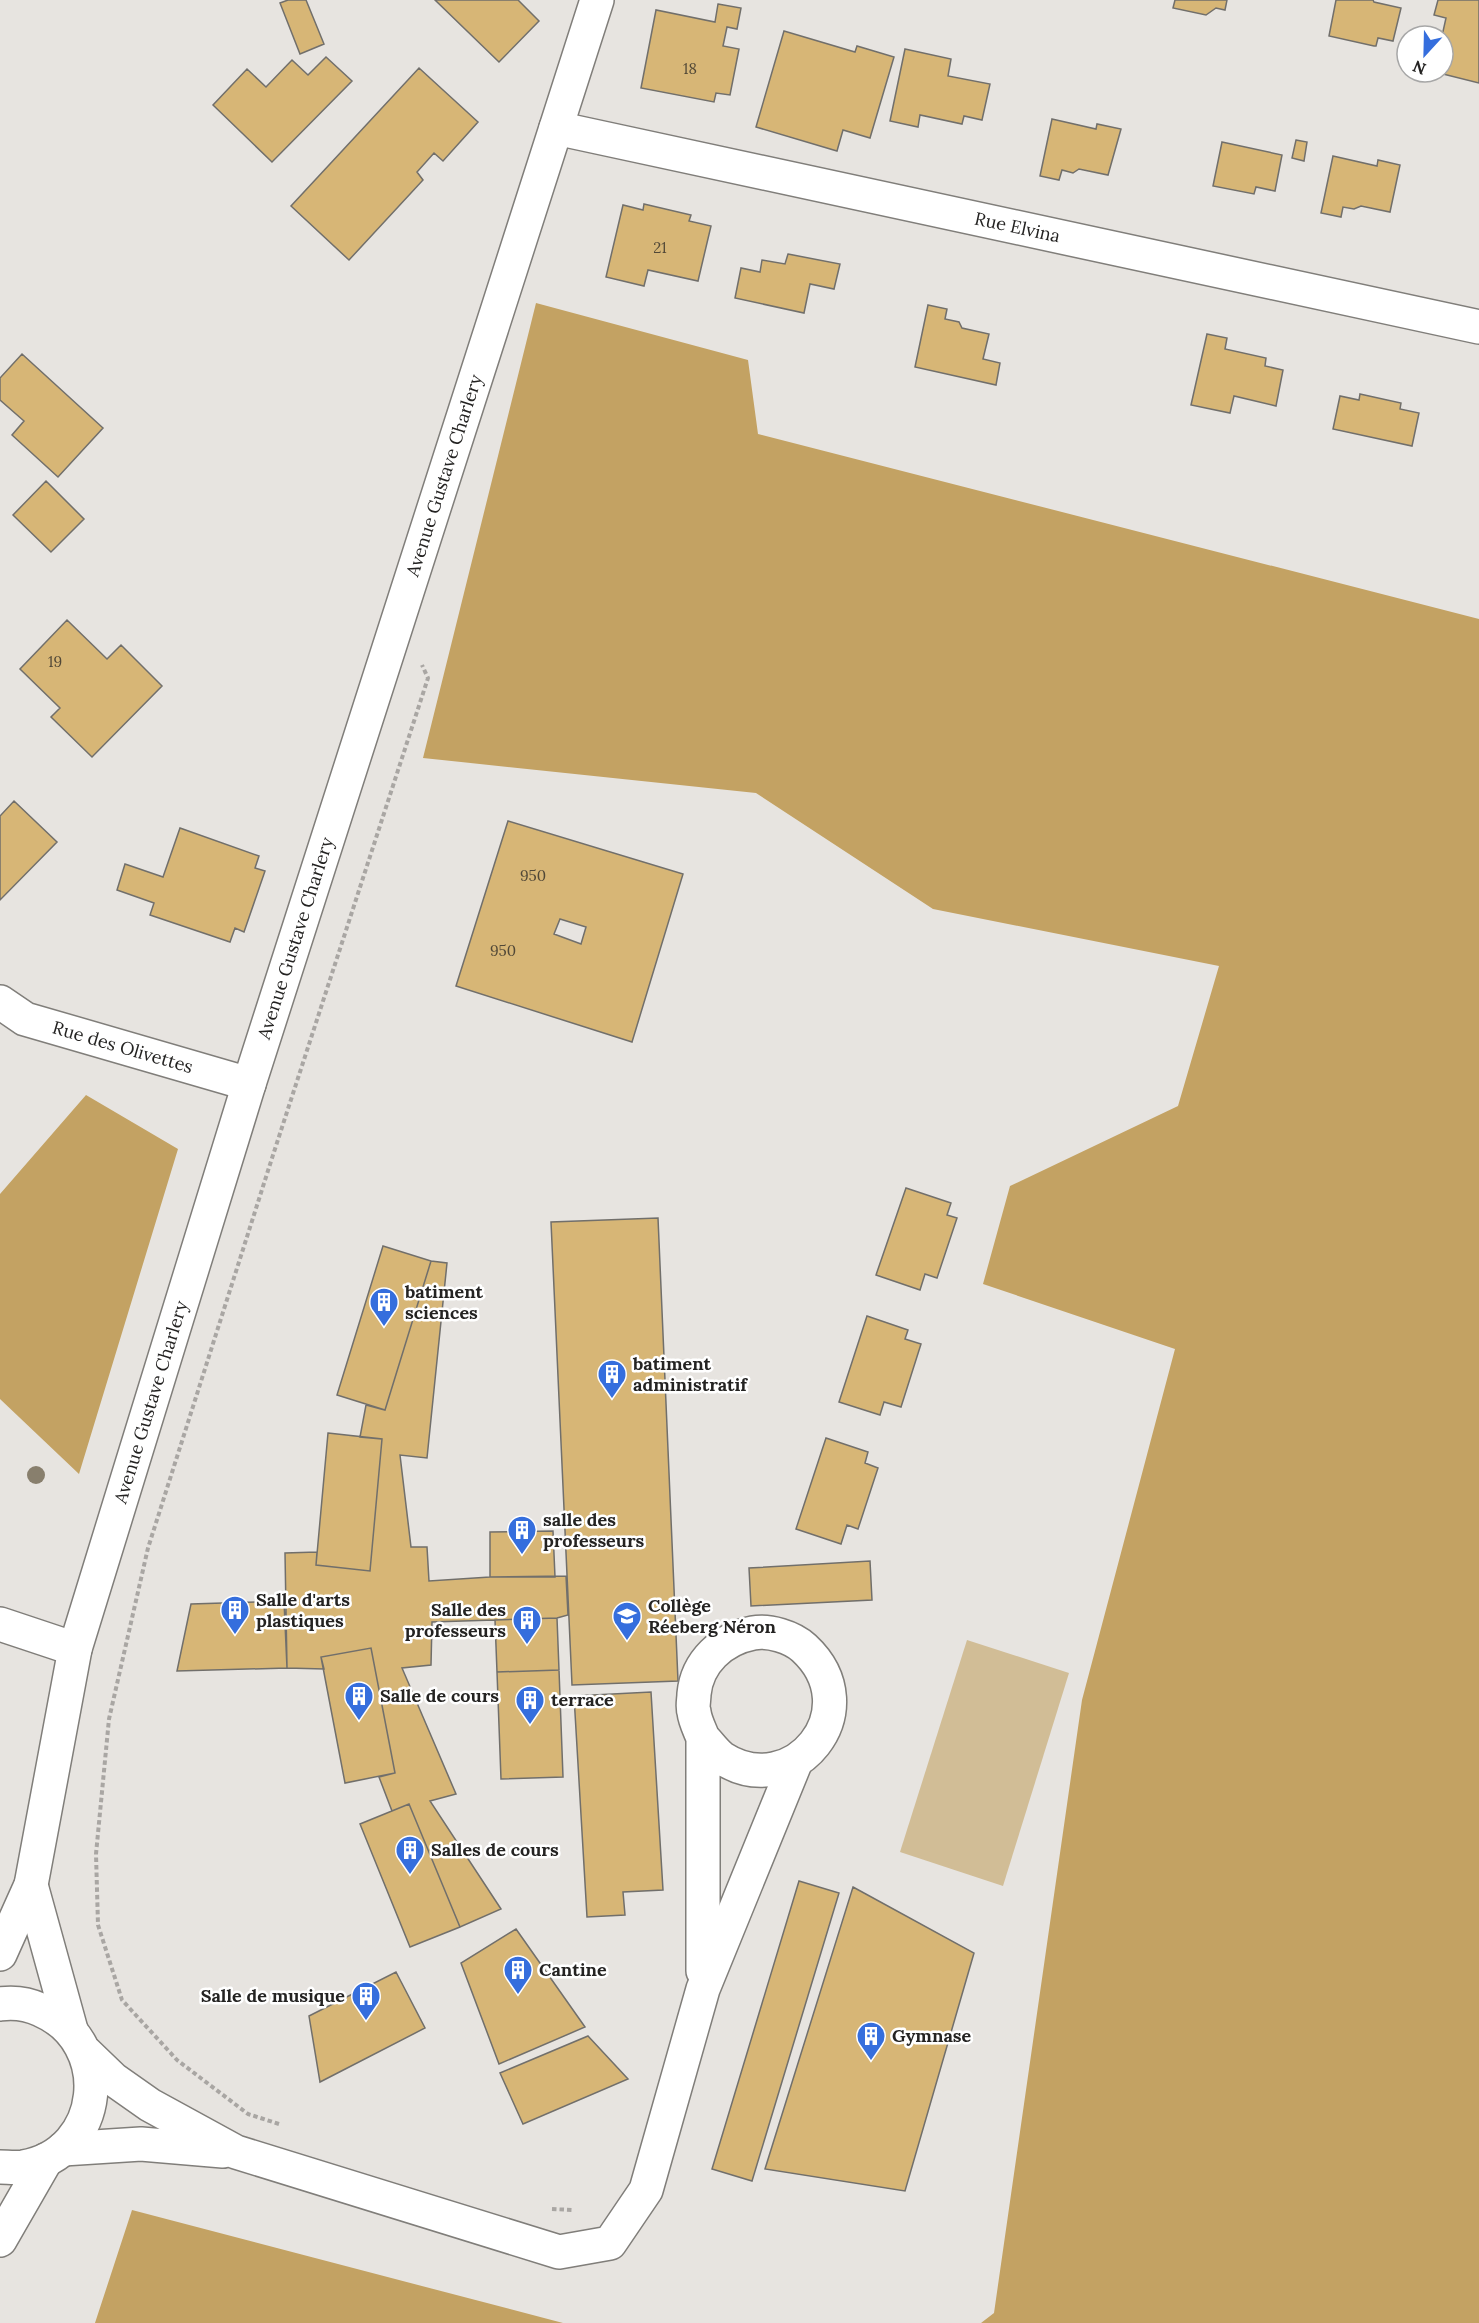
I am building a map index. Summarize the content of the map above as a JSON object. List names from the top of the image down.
{
  "streets": {
    "street": ["Rue Elvina", "Avenue Gustave Charlery", "Rue des Olivettes"]
  },
  "crossings": [
    ["Rue Elvina", "Avenue Gustave Charlery"],
    ["Avenue Gustave Charlery", "Rue des Olivettes"]
  ],
  "places": {
    "building": [
      "batiment sciences",
      "batiment administratif",
      "salle des professeurs",
      "Salle d'arts plastiques",
      "Salle des professeurs",
      "Salle de cours",
      "terrace",
      "Salles de cours",
      "Cantine",
      "Salle de musique",
      "Gymnase"
    ],
    "school or university": ["Collège Réeberg Néron"]
  },
  "house_numbers": [
    "18",
    "21",
    "19",
    "950",
    "950"
  ],
  "north": "bottom"
}
